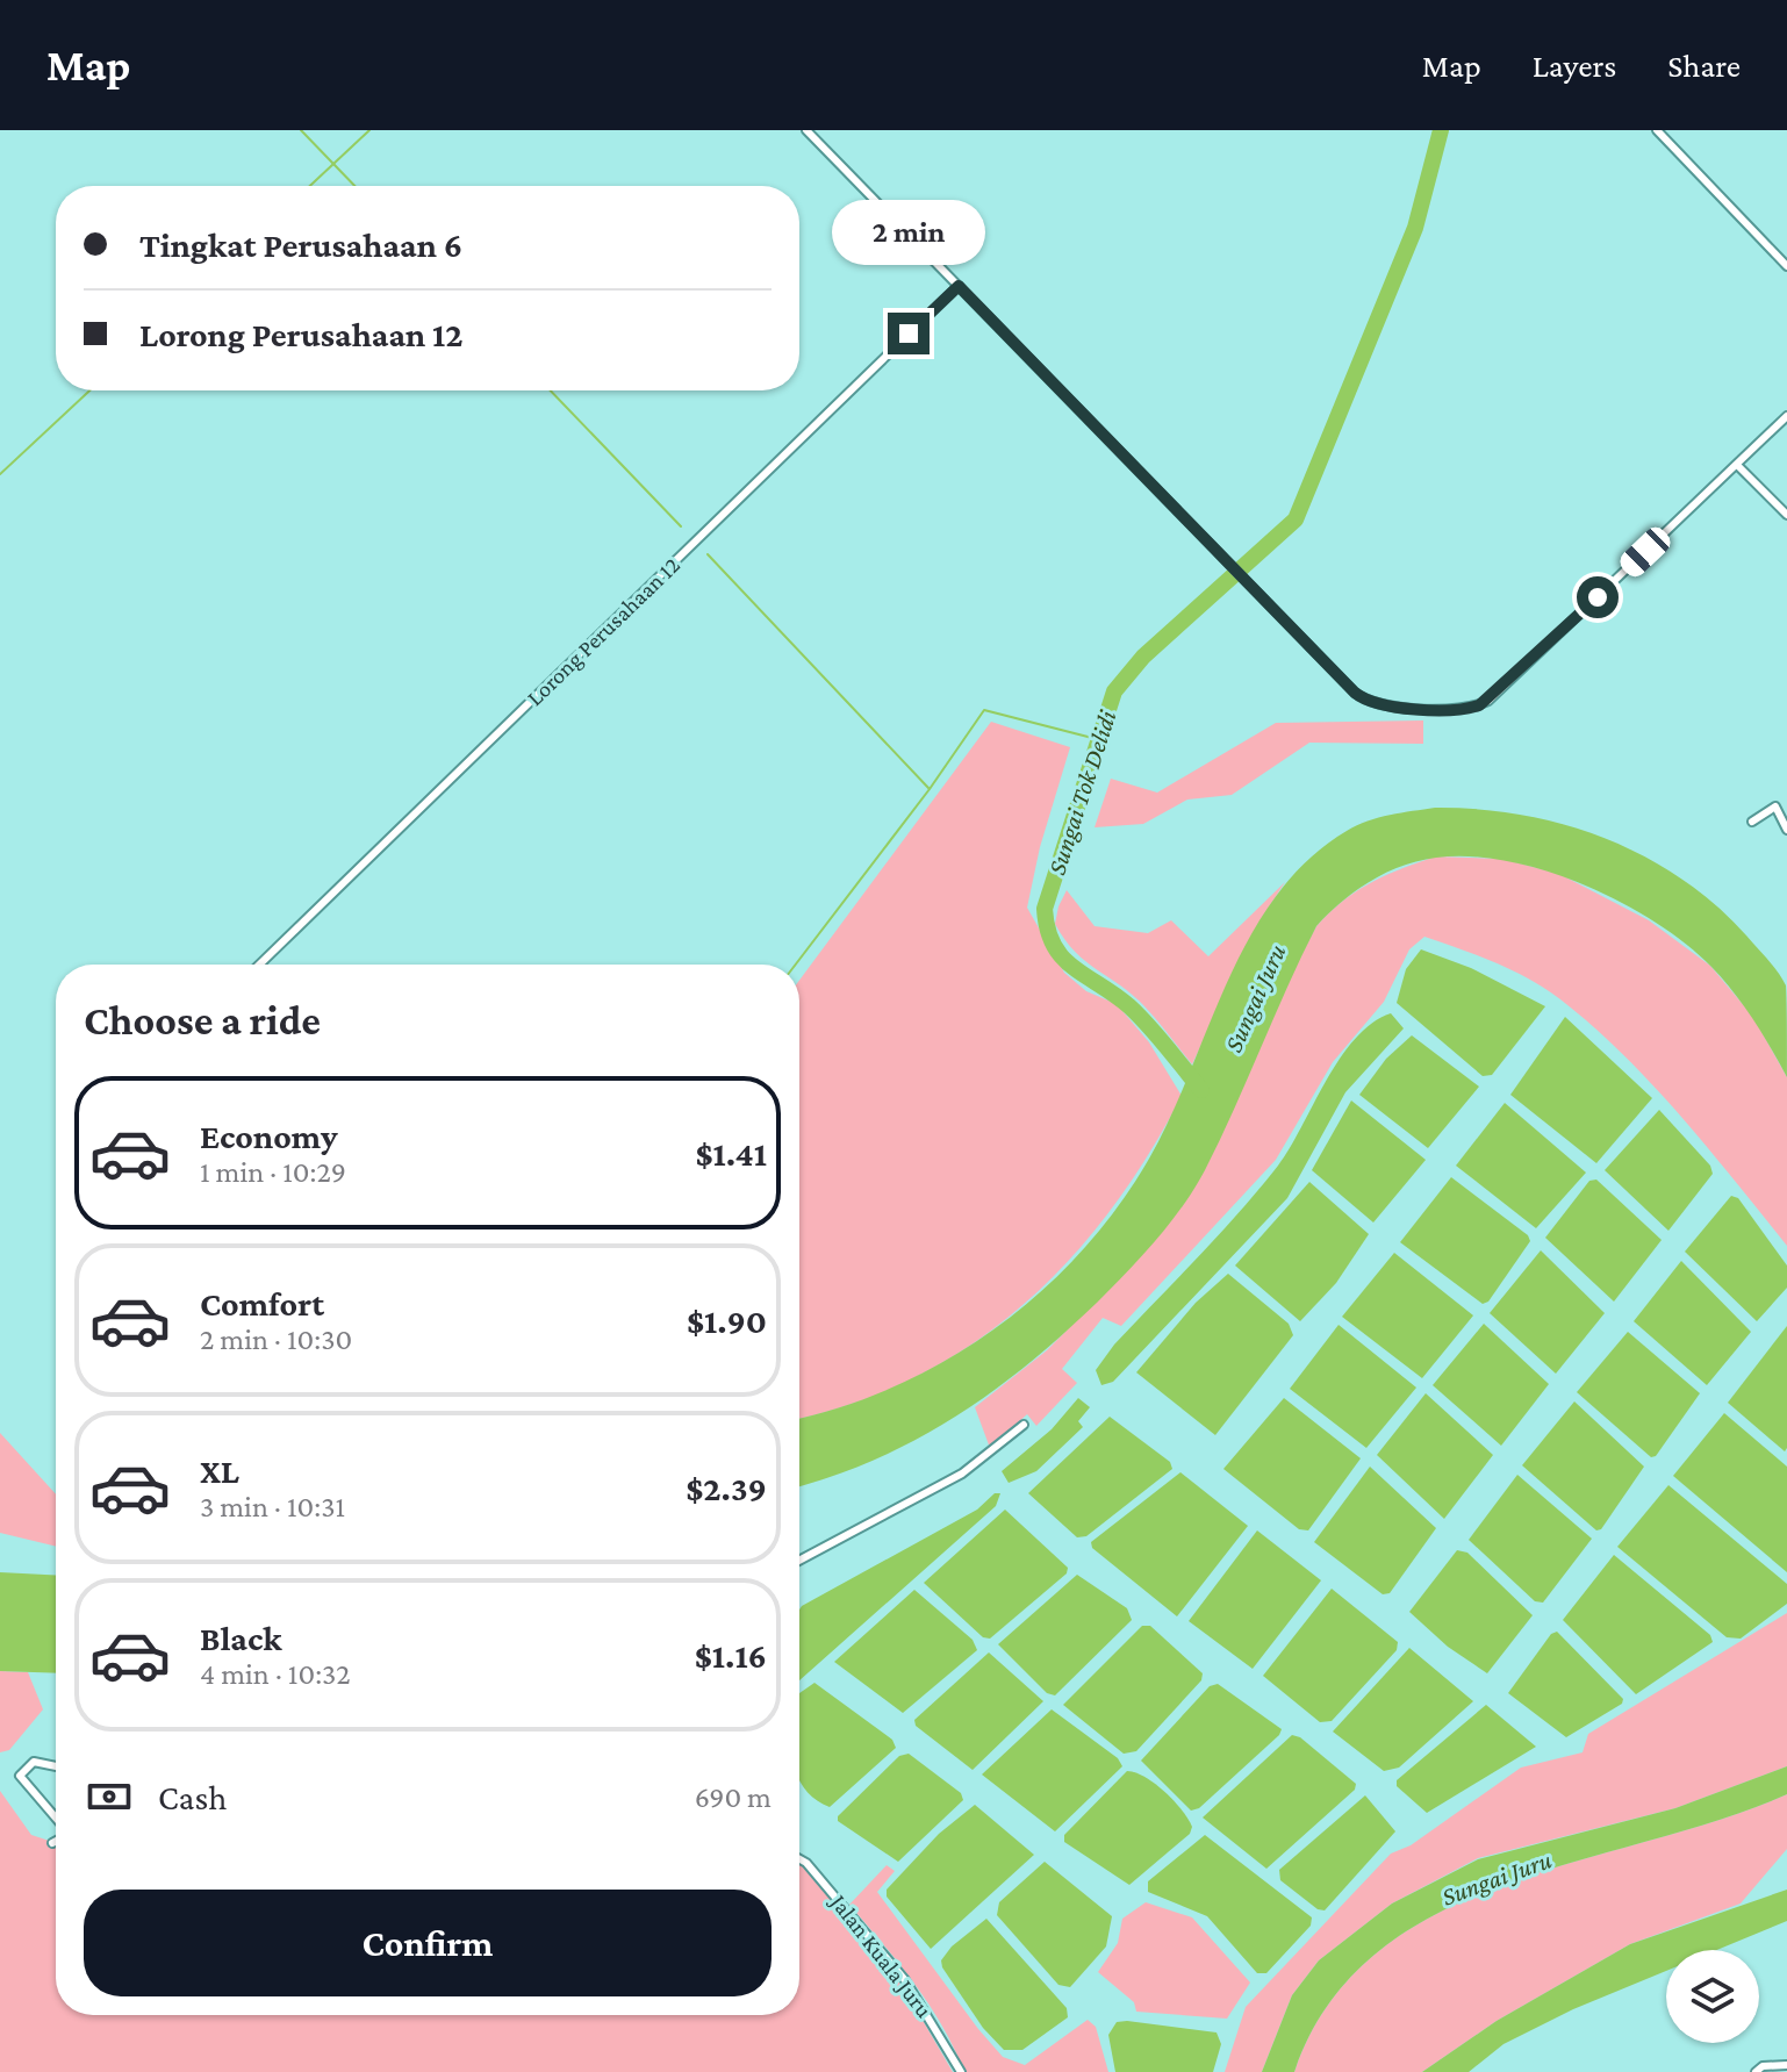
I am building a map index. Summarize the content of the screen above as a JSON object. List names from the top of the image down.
{
  "streets": {
    "street": ["Lorong Perusahaan 12", "Jalan Kuala Juru"]
  },
  "water": ["Sungai Tok Delidi", "Sungai Juru"],
  "page": {
    "header": "Map",
    "nav": ["Map", "Layers", "Share"],
    "banner": ["Tingkat Perusahaan 6", "Lorong Perusahaan 12"],
    "bubble": "2 min",
    "heading": "Choose a ride",
    "list": [
      {
        "name": "Economy",
        "note": "1 min · 10:29",
        "value": "$1.41"
      },
      {
        "name": "Comfort",
        "note": "2 min · 10:30",
        "value": "$1.90"
      },
      {
        "name": "XL",
        "note": "3 min · 10:31",
        "value": "$2.39"
      },
      {
        "name": "Black",
        "note": "4 min · 10:32",
        "value": "$1.16"
      }
    ],
    "pay": ["Cash", "690 m"],
    "buttons": "Confirm"
  }
}
